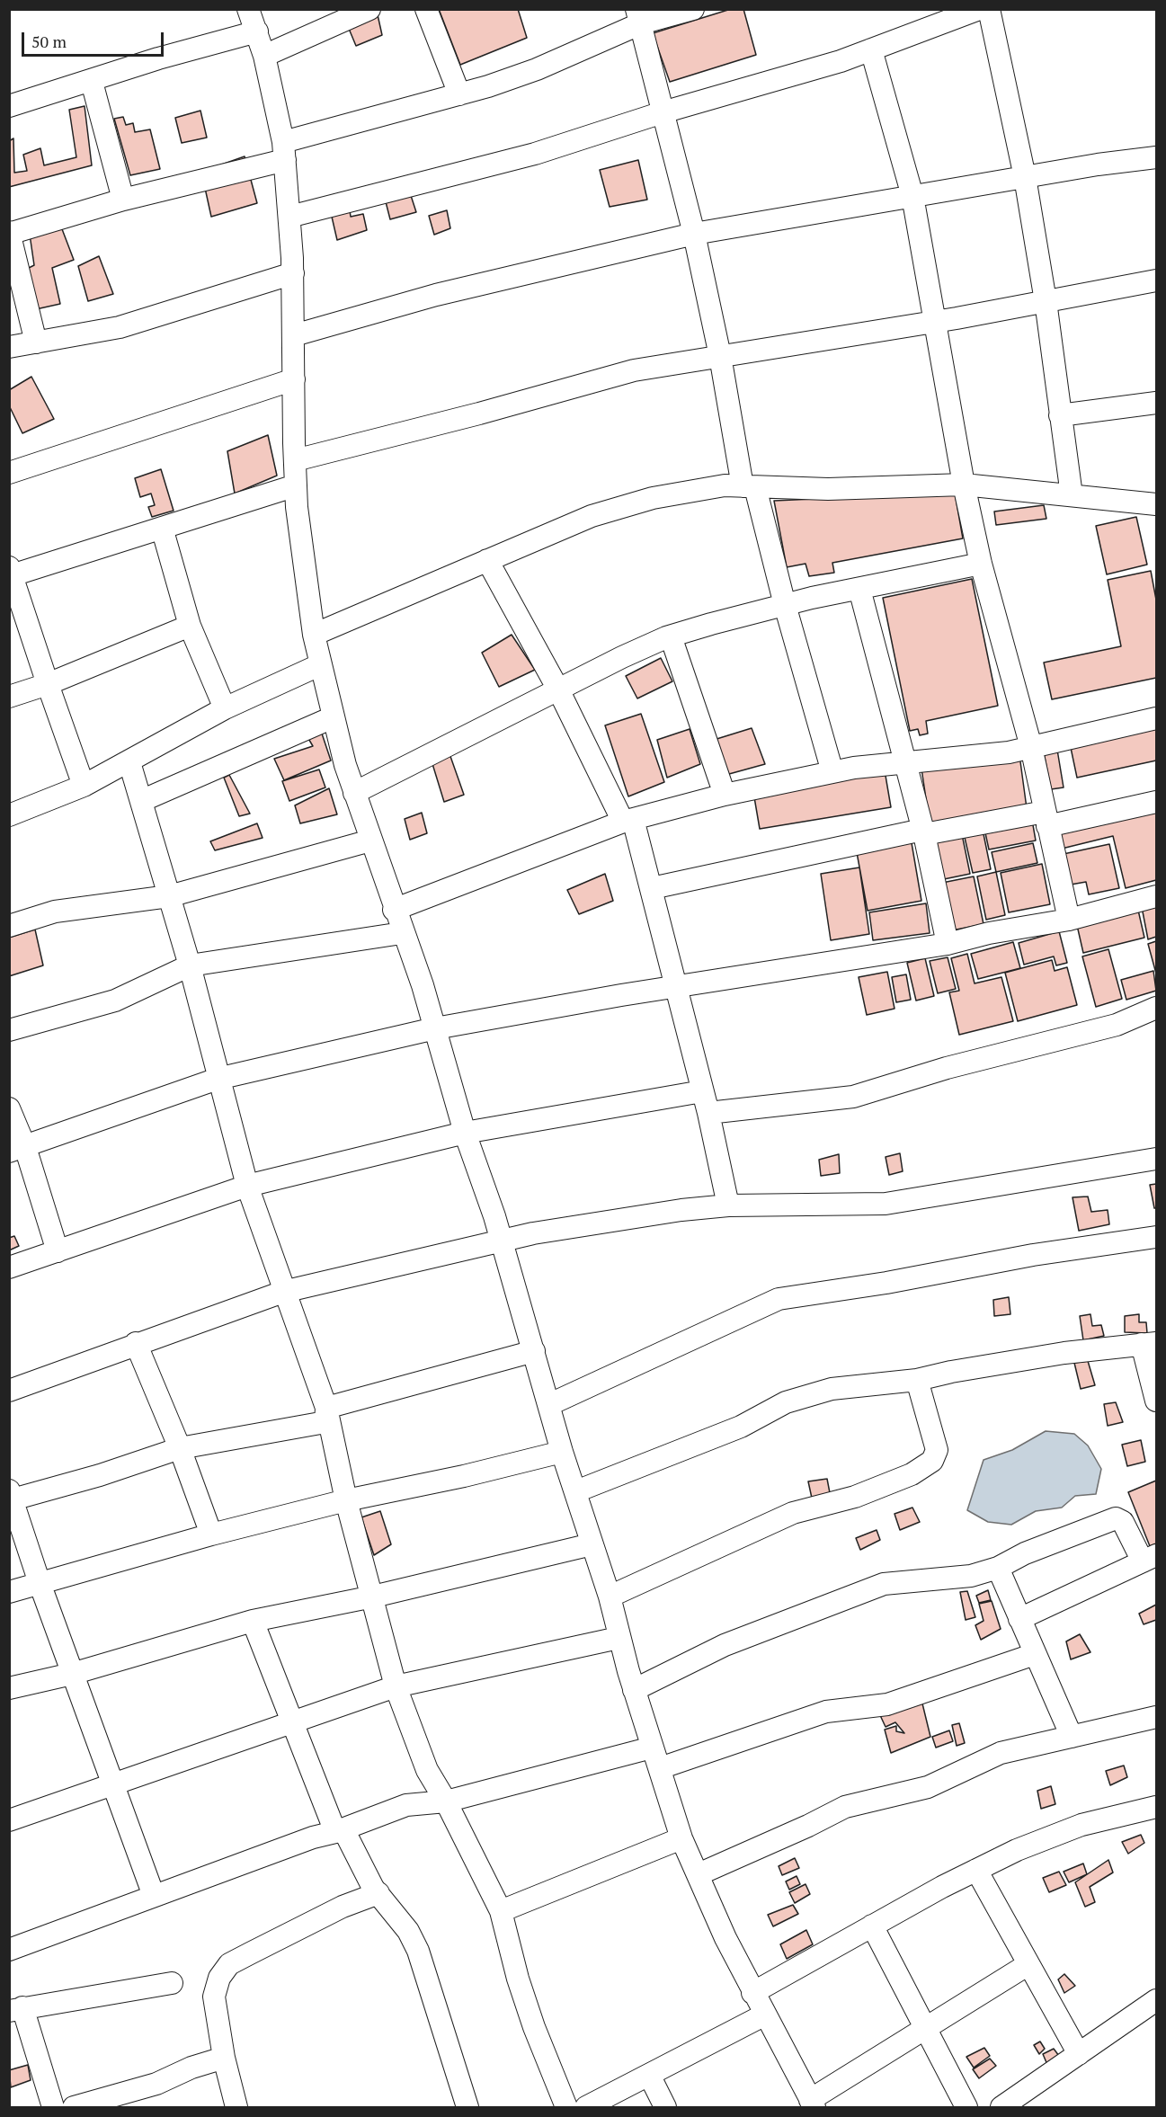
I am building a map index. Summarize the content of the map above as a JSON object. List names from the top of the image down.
{
  "scale_bar": "50 m"
}
